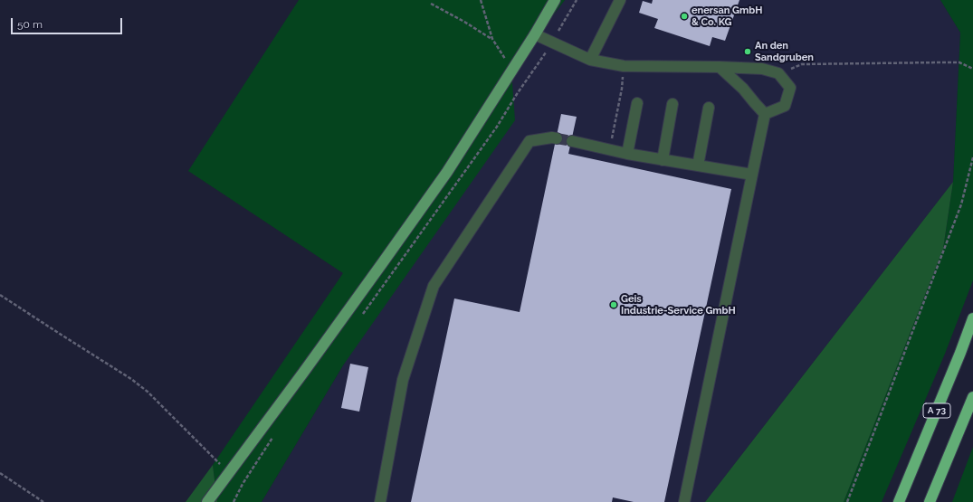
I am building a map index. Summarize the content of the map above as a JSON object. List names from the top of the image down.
{
  "streets": {
    "highway": ["A 73"]
  },
  "places": ["enersan GmbH & Co. KG", "An den Sandgruben", "Geis Industrie-Service GmbH"],
  "scale_bar": "50 m"
}
